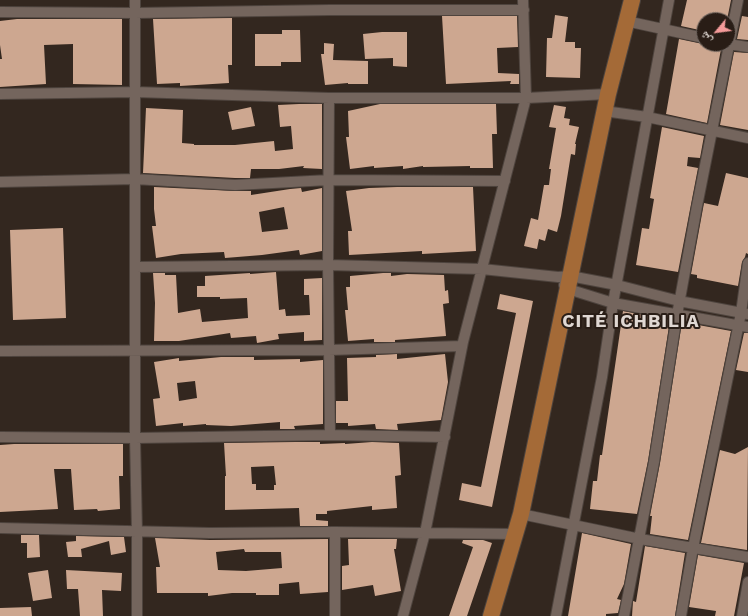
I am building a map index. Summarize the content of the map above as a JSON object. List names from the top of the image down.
{
  "districts": ["CITÉ ICHBILIA"],
  "north": "bottom left"
}
